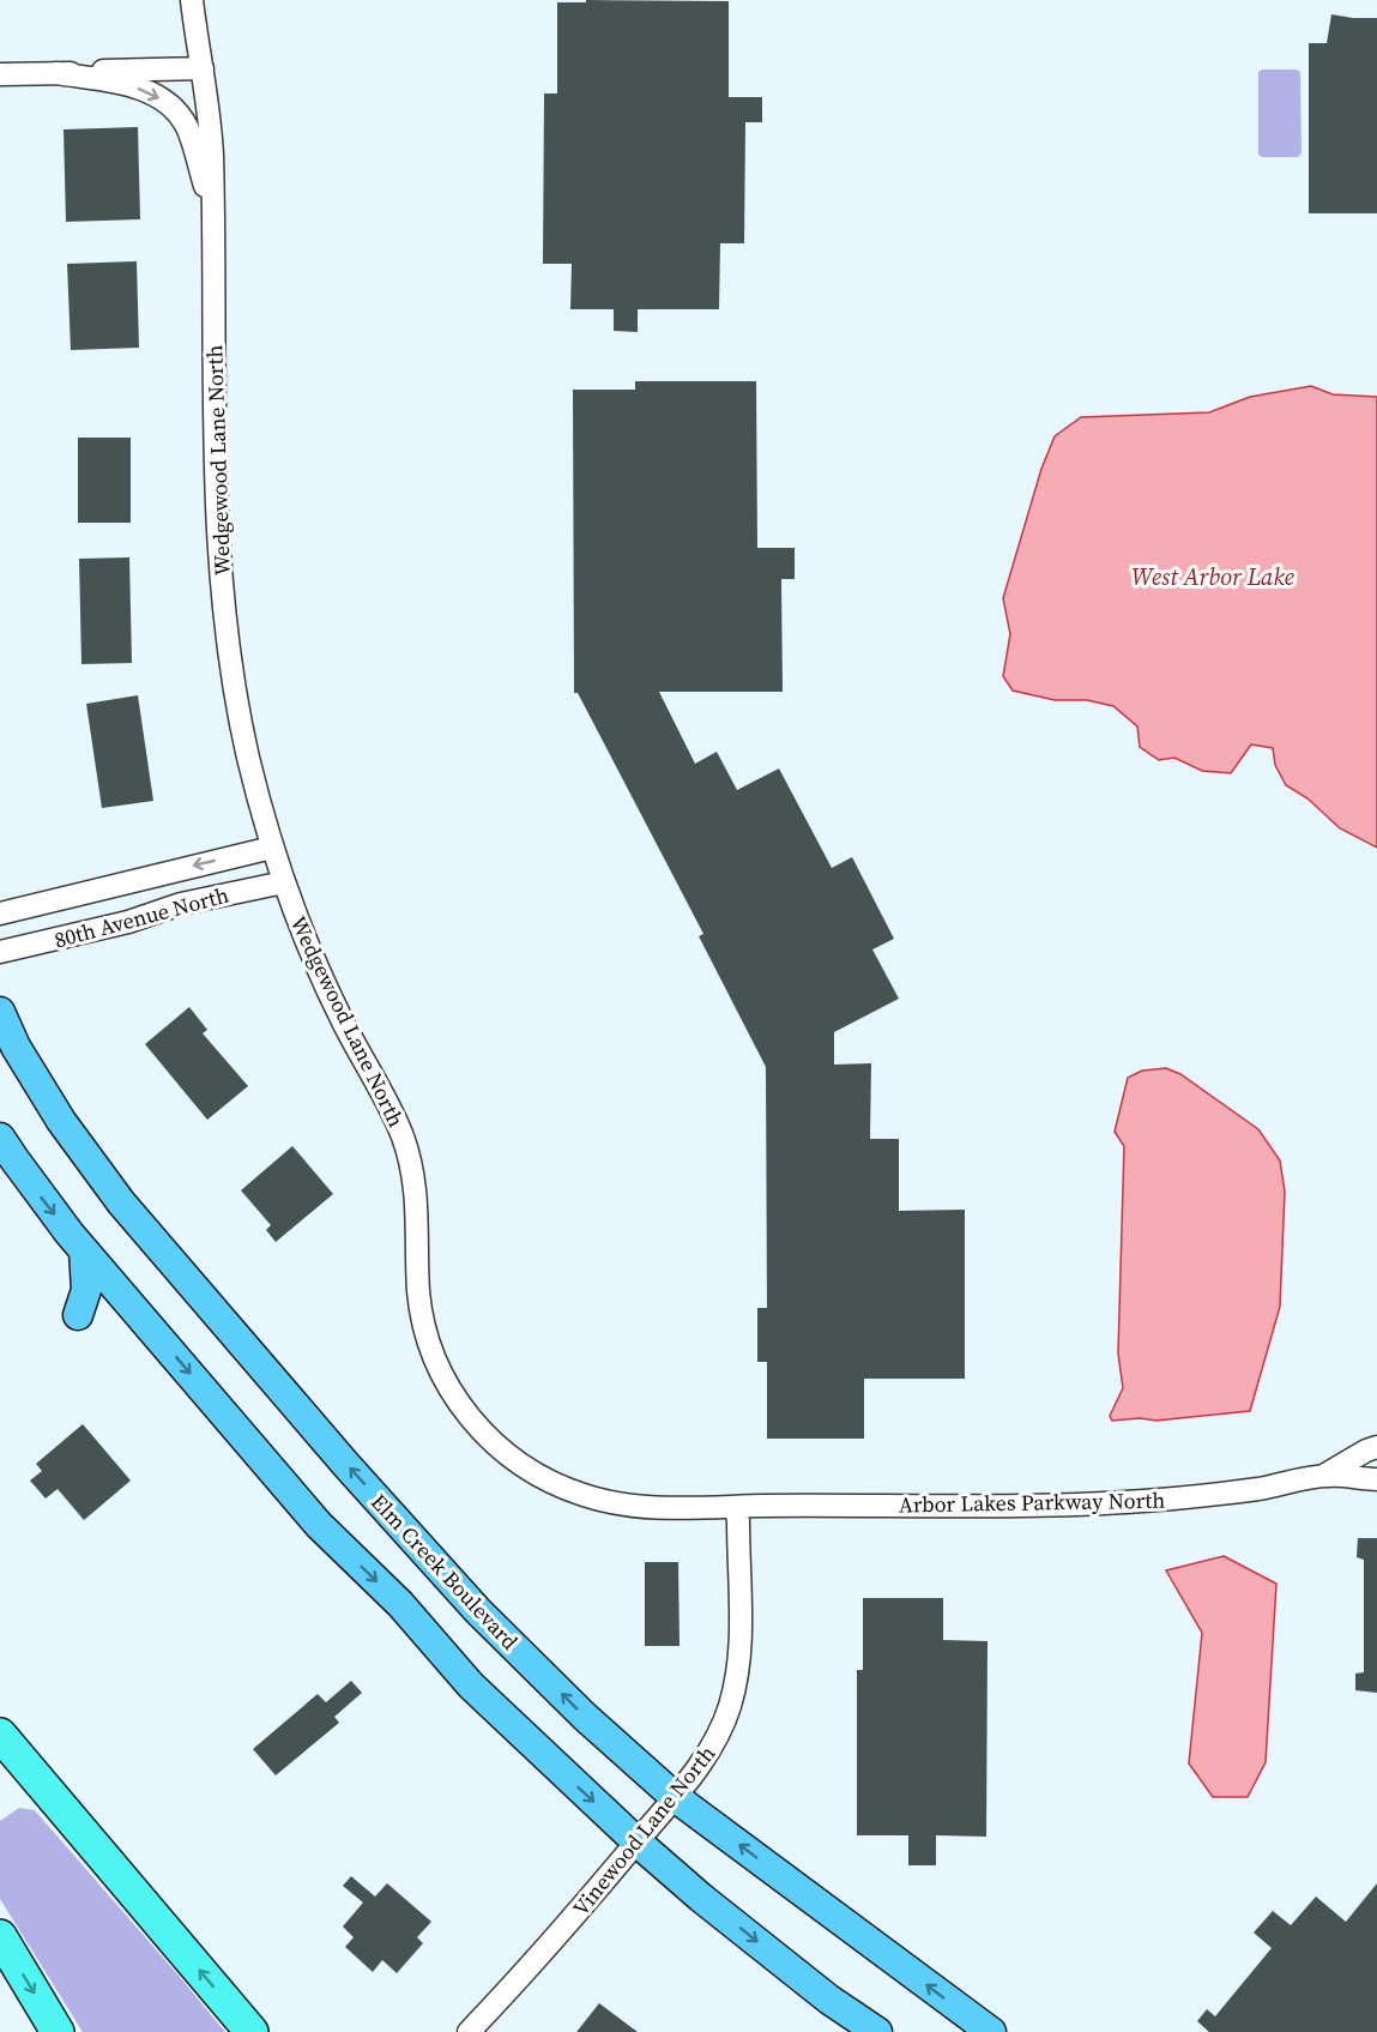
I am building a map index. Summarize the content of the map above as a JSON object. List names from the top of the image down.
{
  "streets": {
    "main road": ["Elm Creek Boulevard"],
    "street": [
      "Wedgewood Lane North",
      "80th Avenue North",
      "Arbor Lakes Parkway North",
      "Vinewood Lane North"
    ]
  },
  "crossings": [
    ["Wedgewood Lane North", "80th Avenue North"],
    ["Wedgewood Lane North", "Arbor Lakes Parkway North"],
    ["Wedgewood Lane North", "Vinewood Lane North"],
    ["Arbor Lakes Parkway North", "Vinewood Lane North"],
    ["Elm Creek Boulevard", "Vinewood Lane North"]
  ],
  "water": ["West Arbor Lake"]
}
